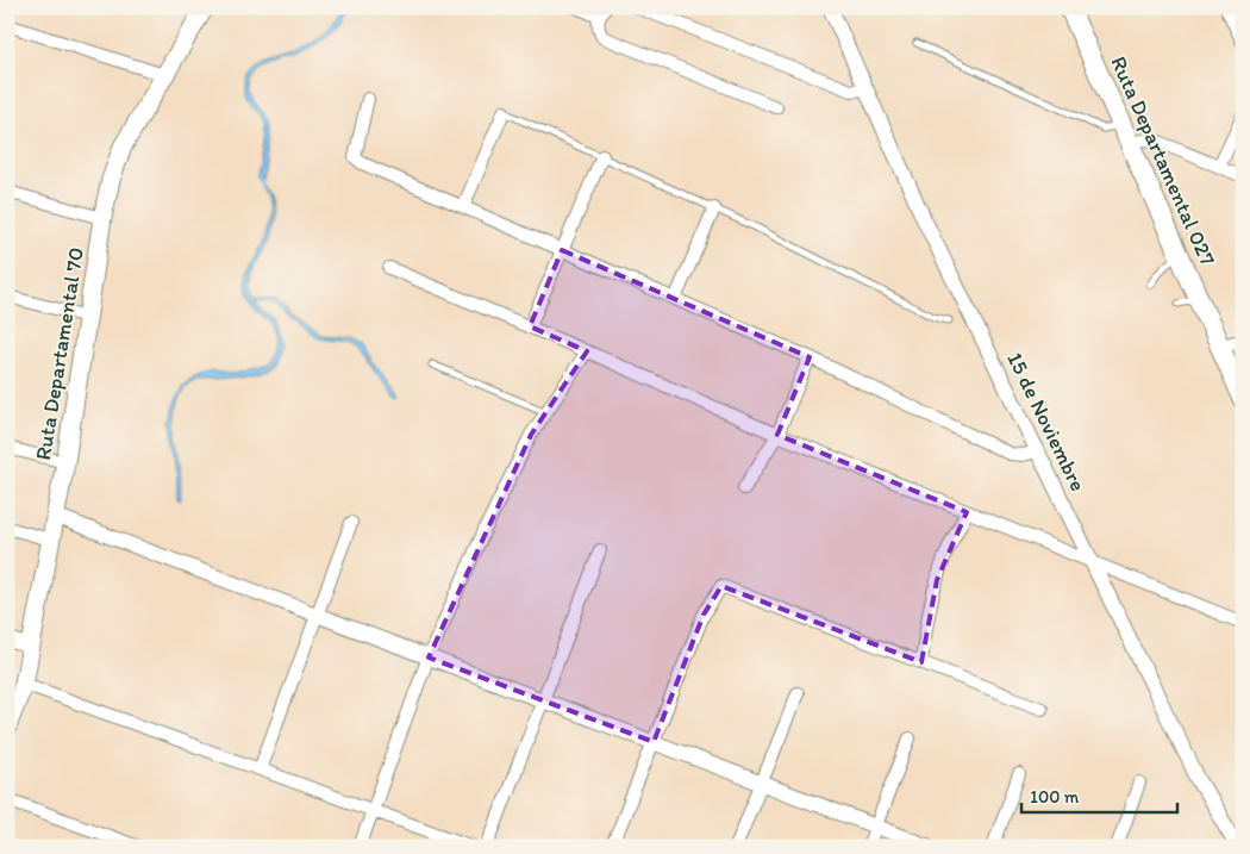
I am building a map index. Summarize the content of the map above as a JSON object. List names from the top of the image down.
{
  "streets": {
    "main road": ["Ruta Departamental 027", "Ruta Departamental 70"],
    "street": ["15 de Noviembre"]
  },
  "scale_bar": "100 m"
}
